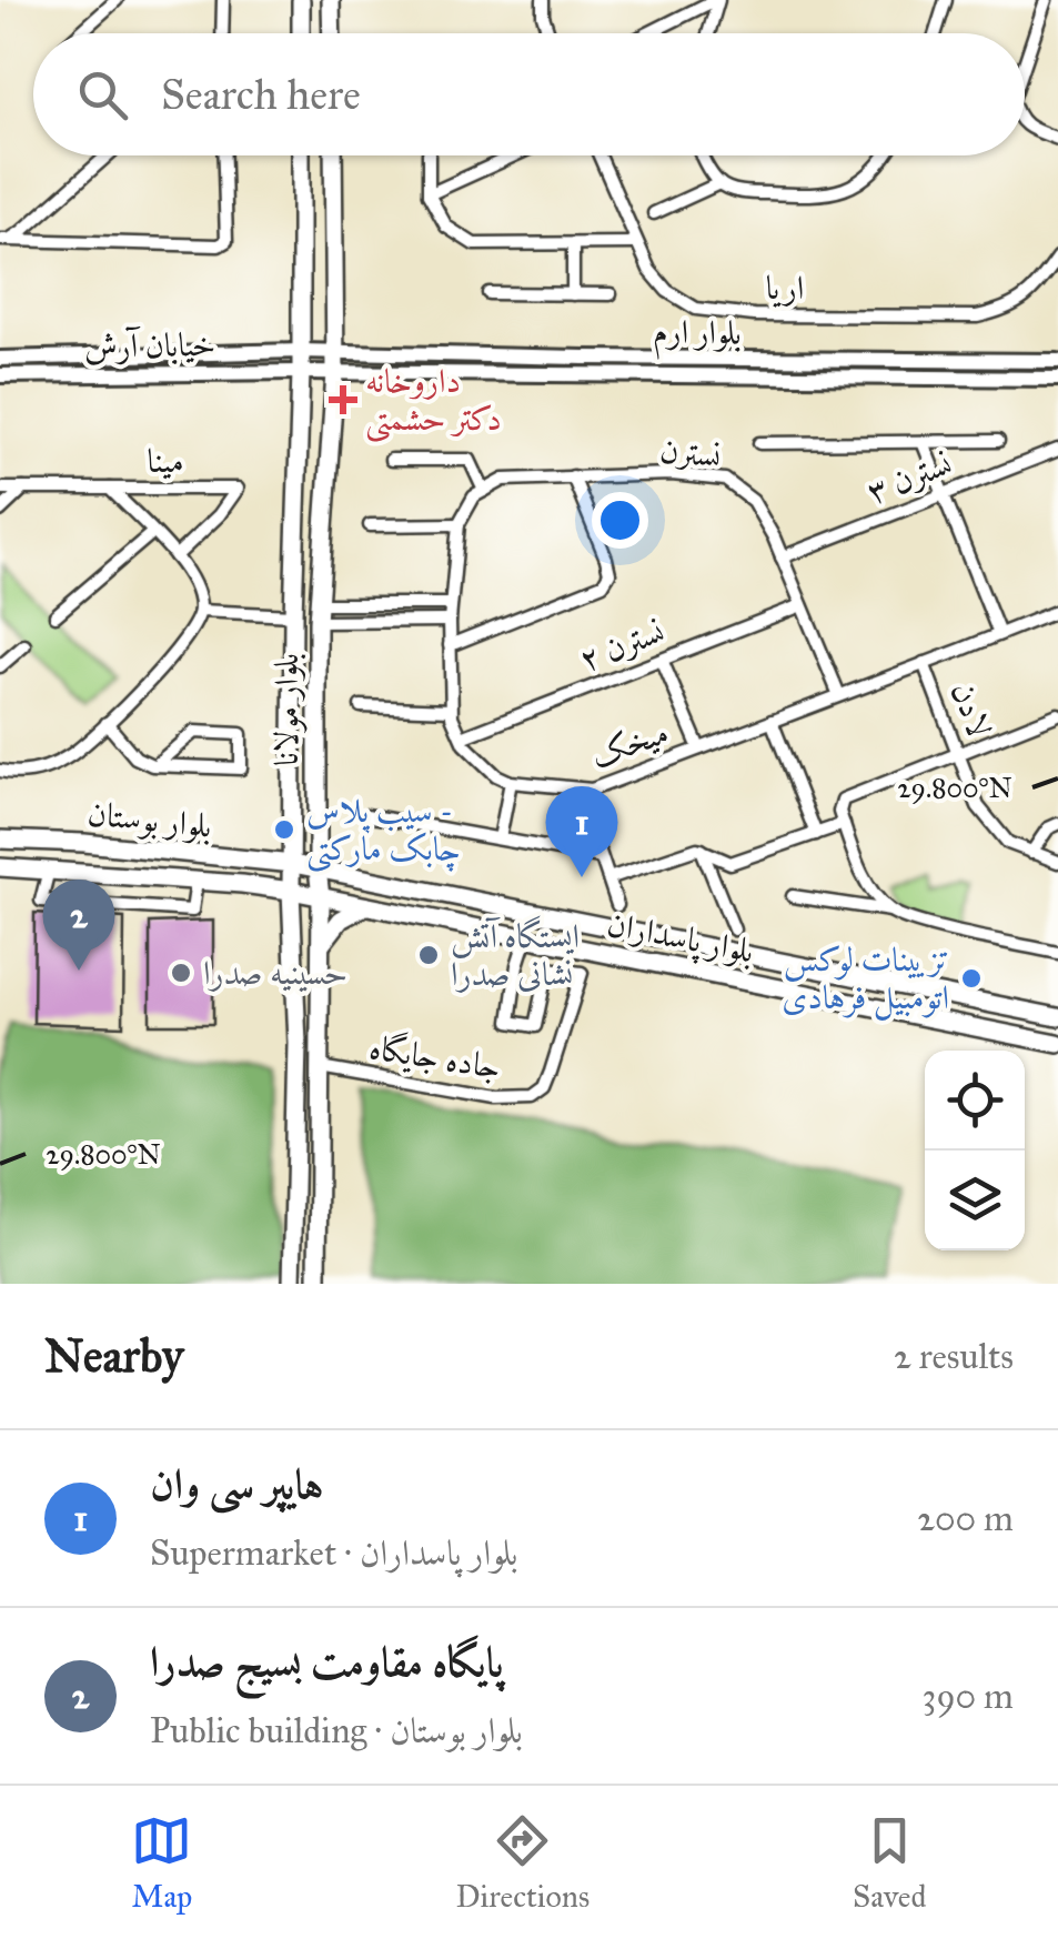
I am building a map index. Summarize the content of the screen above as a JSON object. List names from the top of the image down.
{
  "streets": {
    "main road": ["بلوار مولانا", "بلوار بوستان", "بلوار پاسداران"],
    "street": [
      "اریا",
      "بلوار ارم",
      "خیابان آرش",
      "نسترن",
      "مینا",
      "نسترن ۳",
      "نسترن ۲",
      "لادن",
      "میخک",
      "جاده جایگاه"
    ]
  },
  "crossings": [
    ["بلوار ارم", "خیابان آرش"],
    ["بلوار ارم", "بلوار مولانا"],
    ["خیابان آرش", "بلوار مولانا"],
    ["نسترن", "نسترن ۳"],
    ["نسترن", "نسترن ۲"],
    ["نسترن", "میخک"],
    ["بلوار مولانا", "بلوار بوستان"],
    ["بلوار مولانا", "بلوار پاسداران"],
    ["بلوار مولانا", "جاده جایگاه"],
    ["لادن", "میخک"],
    ["بلوار بوستان", "بلوار پاسداران"],
    ["بلوار پاسداران", "جاده جایگاه"]
  ],
  "places": {
    "health": ["داروخانه دکتر حشمتی"],
    "other": [
      "سیب پلاس - چابک مارکتی",
      "ایستگاه آتش نشانی صدرا",
      "حسینیه صدرا",
      "تزیینات لوکس اتومبیل فرهادی"
    ]
  },
  "page": {
    "search": "Search here",
    "pins": ["1", "2"],
    "heading": ["Nearby", "2 results"],
    "list": [
      {
        "mark": "1",
        "name": "هایپر سی وان",
        "note": "Supermarket · بلوار پاسداران",
        "value": "200 m"
      },
      {
        "mark": "2",
        "name": "پایگاه مقاومت بسیج صدرا",
        "note": "Public building · بلوار بوستان",
        "value": "390 m"
      }
    ],
    "nav": ["Map", "Directions", "Saved"]
  },
  "coordinates": ["29.800°N"]
}
